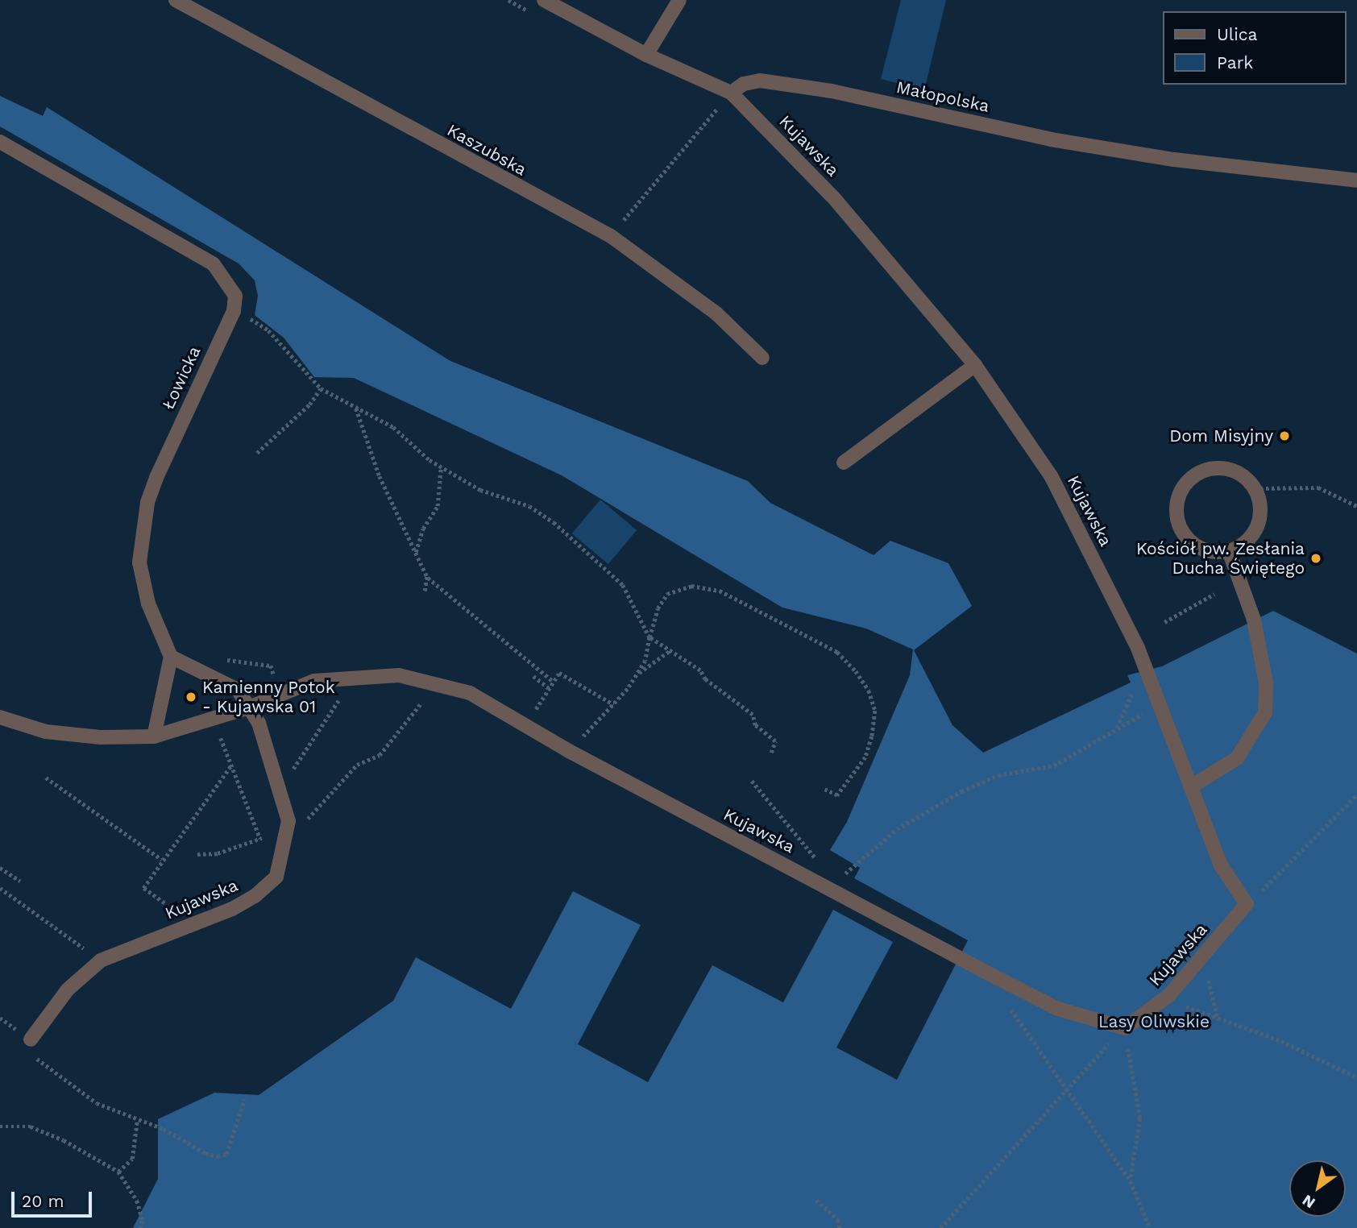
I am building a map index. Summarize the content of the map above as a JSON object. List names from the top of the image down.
{
  "streets": {
    "street": [
      "Małopolska",
      "Kujawska",
      "Kaszubska",
      "Łowicka"
    ]
  },
  "crossings": [
    ["Małopolska", "Kujawska"]
  ],
  "parks": ["Lasy Oliwskie"],
  "places": ["Dom Misyjny", "Kościół pw. Zesłania Ducha Świętego", "Kamienny Potok - Kujawska 01"],
  "legend": ["Ulica", "Park"],
  "scale_bar": "20 m",
  "north": "bottom left"
}
